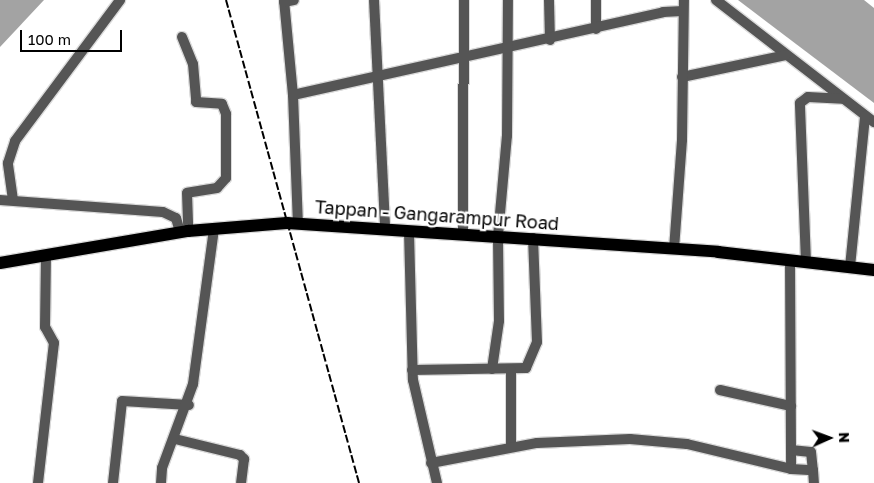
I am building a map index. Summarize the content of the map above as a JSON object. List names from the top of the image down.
{
  "streets": {
    "main road": ["Tappan - Gangarampur Road"]
  },
  "scale_bar": "100 m",
  "north": "right"
}
